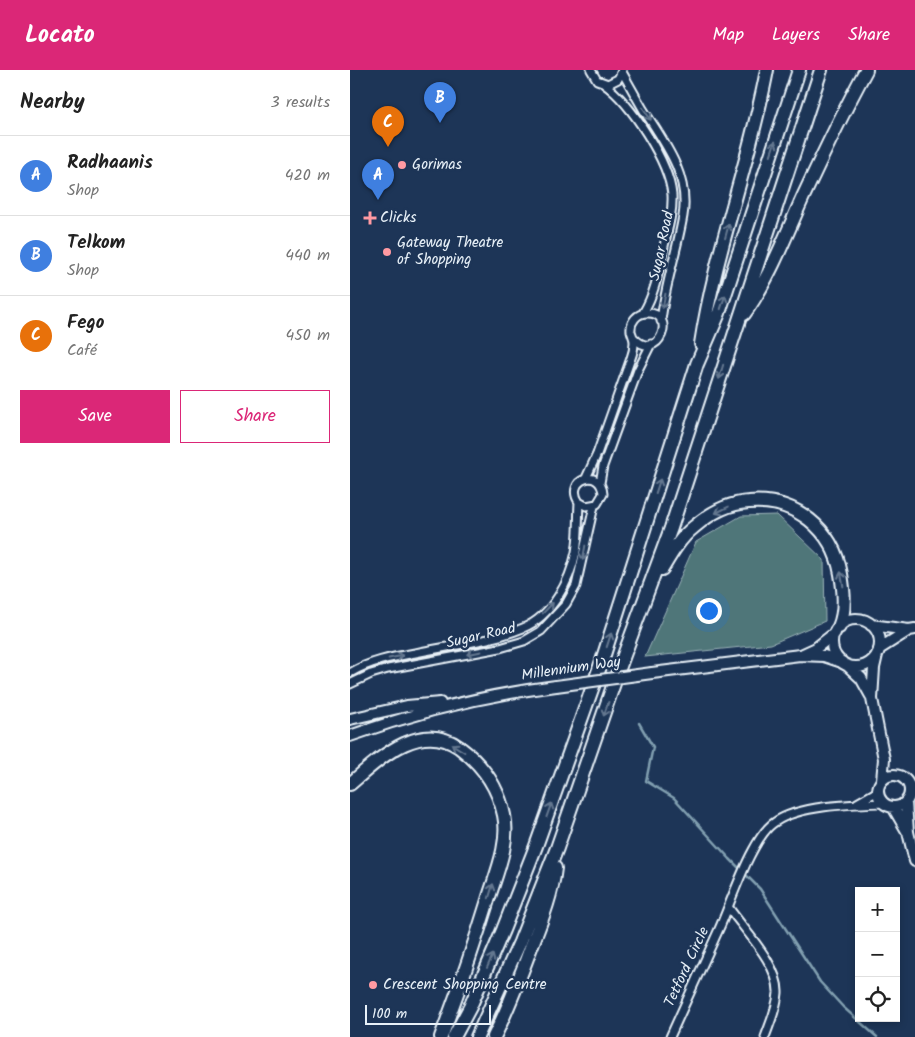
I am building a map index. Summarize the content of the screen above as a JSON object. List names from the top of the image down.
{
  "streets": {
    "street": ["Sugar Road", "Millennium Way", "Tetford Circle"]
  },
  "places": {
    "other": ["Gorimas", "Gateway Theatre of Shopping", "Crescent Shopping Centre"],
    "health": ["Clicks"]
  },
  "scale_bar": "100 m",
  "page": {
    "header": "Locato",
    "nav": ["Map", "Layers", "Share"],
    "heading": ["Nearby", "3 results"],
    "pins": ["B", "C", "A"],
    "list": [
      {
        "mark": "A",
        "name": "Radhaanis",
        "note": "Shop",
        "value": "420 m"
      },
      {
        "mark": "B",
        "name": "Telkom",
        "note": "Shop",
        "value": "440 m"
      },
      {
        "mark": "C",
        "name": "Fego",
        "note": "Café",
        "value": "450 m"
      }
    ],
    "buttons": ["Save", "Share"],
    "map_buttons": ["+", "−"],
    "scale": "100 m"
  }
}
